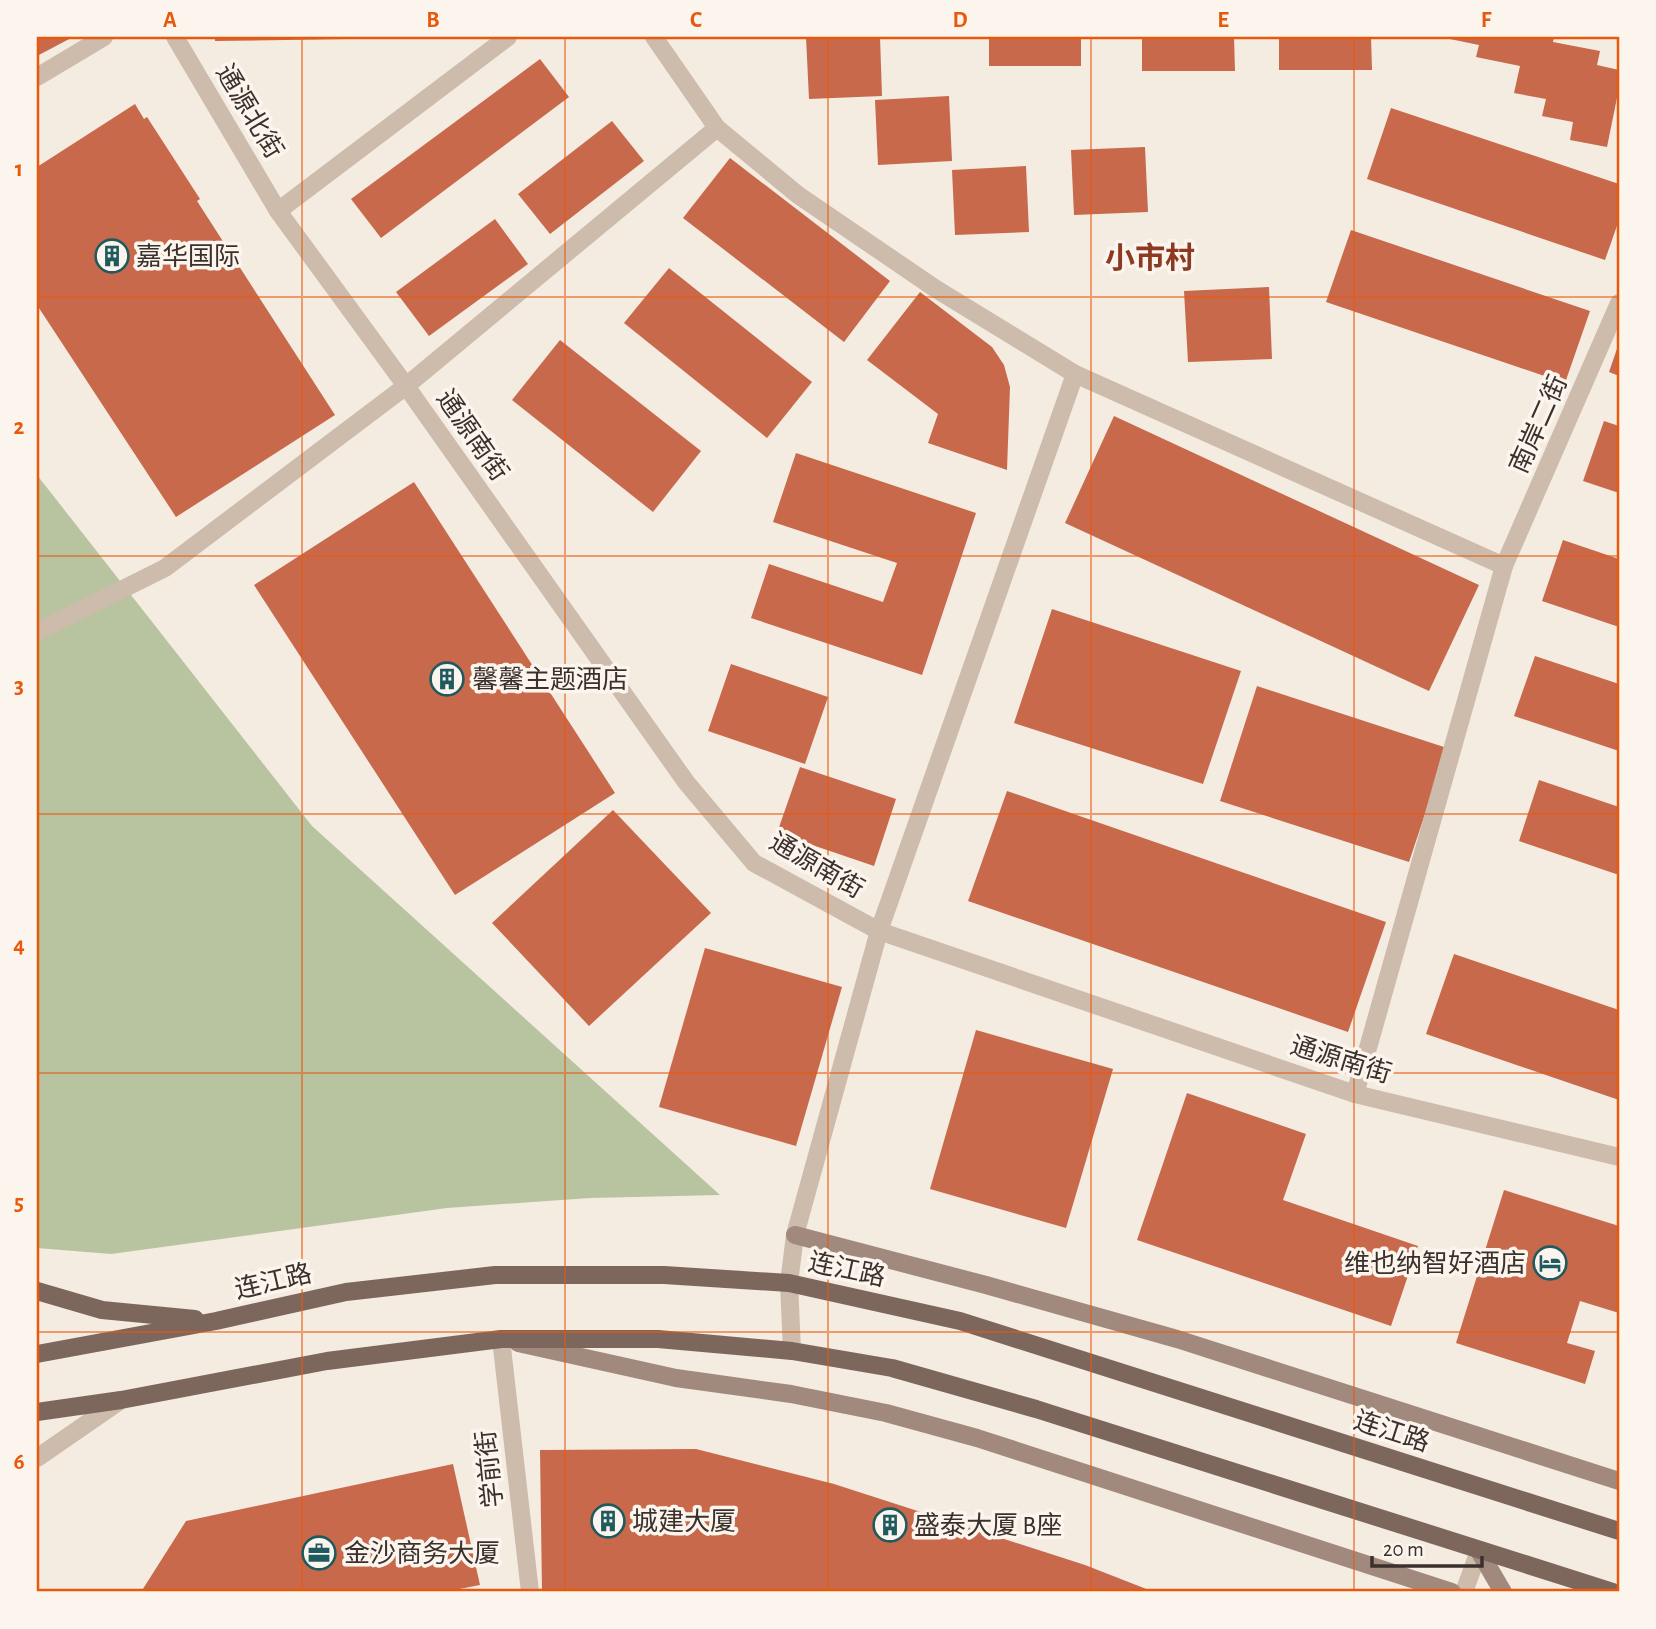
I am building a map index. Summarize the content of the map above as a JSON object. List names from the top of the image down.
{
  "streets": {
    "main road": ["连江路"],
    "street": [
      "通源北街",
      "南岸二街",
      "通源南街",
      "学前街"
    ]
  },
  "crossings": [
    ["通源北街", "通源南街"],
    ["南岸二街", "通源南街"]
  ],
  "districts": ["小市村"],
  "places": {
    "building": [
      "嘉华国际",
      "馨馨主题酒店",
      "城建大厦",
      "盛泰大厦 B座"
    ],
    "hotel": ["维也纳智好酒店"],
    "office": ["金沙商务大厦"]
  },
  "scale_bar": "20 m",
  "grid": {
    "columns": [
      "A",
      "B",
      "C",
      "D",
      "E",
      "F"
    ],
    "rows": [
      "1",
      "2",
      "3",
      "4",
      "5",
      "6"
    ]
  }
}
